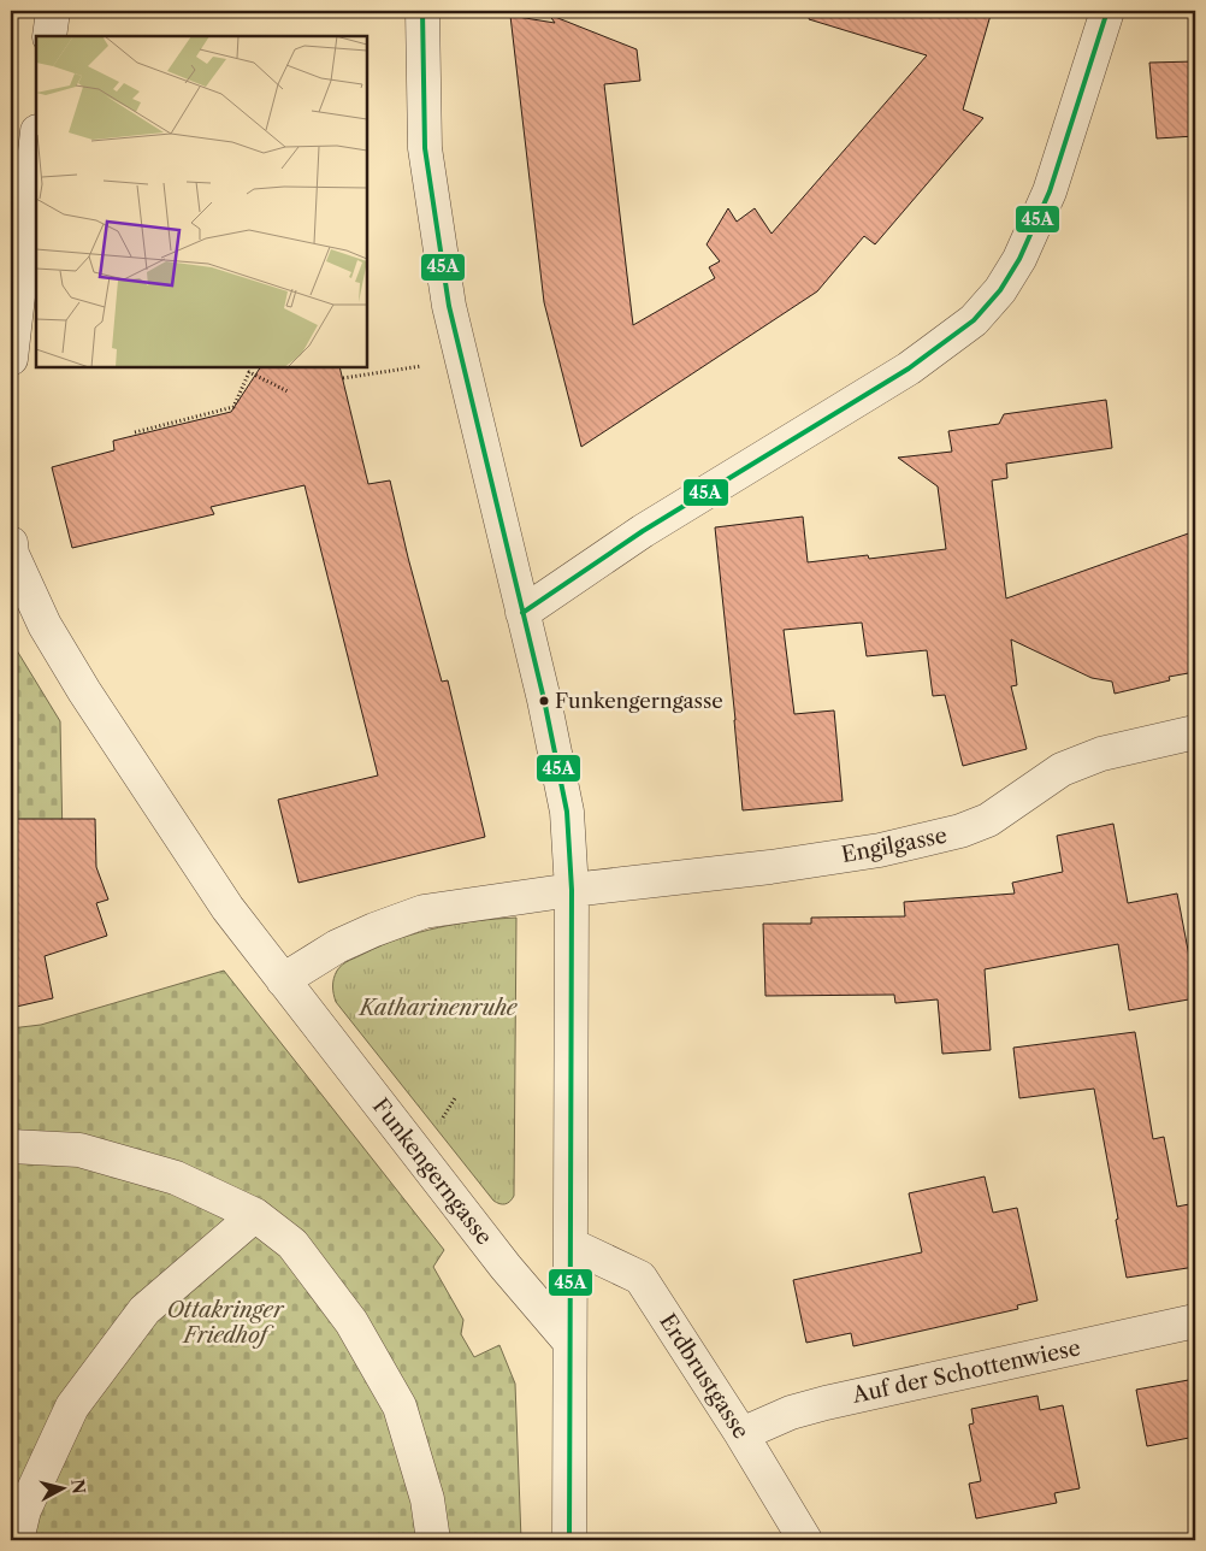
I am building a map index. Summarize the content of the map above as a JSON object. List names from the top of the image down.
{
  "streets": {
    "street": [
      "Engilgasse",
      "Funkengerngasse",
      "Auf der Schottenwiese",
      "Erdbrustgasse"
    ]
  },
  "crossings": [
    ["Auf der Schottenwiese", "Erdbrustgasse"]
  ],
  "parks": ["Katharinenruhe", "Ottakringer Friedhof"],
  "places": ["Funkengerngasse"],
  "lines": ["transit line 45A"],
  "north": "right"
}
